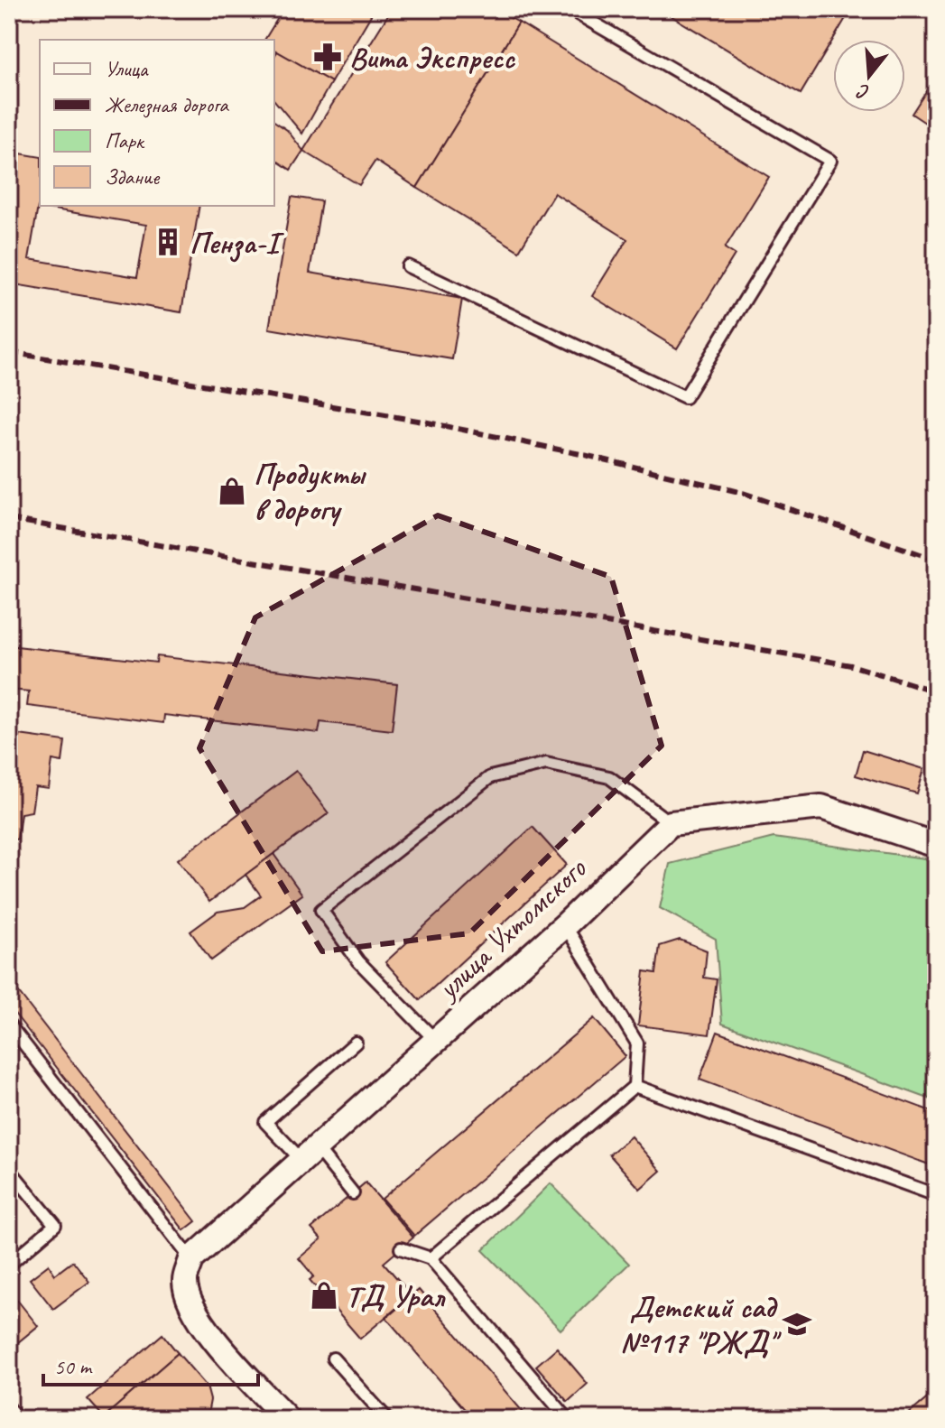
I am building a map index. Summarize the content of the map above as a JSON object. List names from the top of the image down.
{
  "streets": {
    "street": ["улица Ухтомского"]
  },
  "places": {
    "pharmacy": ["Вита Экспресс"],
    "building": ["Пенза-I"],
    "shop": ["Продукты в дорогу", "ТД Урал"],
    "school or university": ["Детский сад №117 \"РЖД\""]
  },
  "legend": [
    "Улица",
    "Железная дорога",
    "Парк",
    "Здание"
  ],
  "scale_bar": "50 m",
  "north": "bottom"
}
